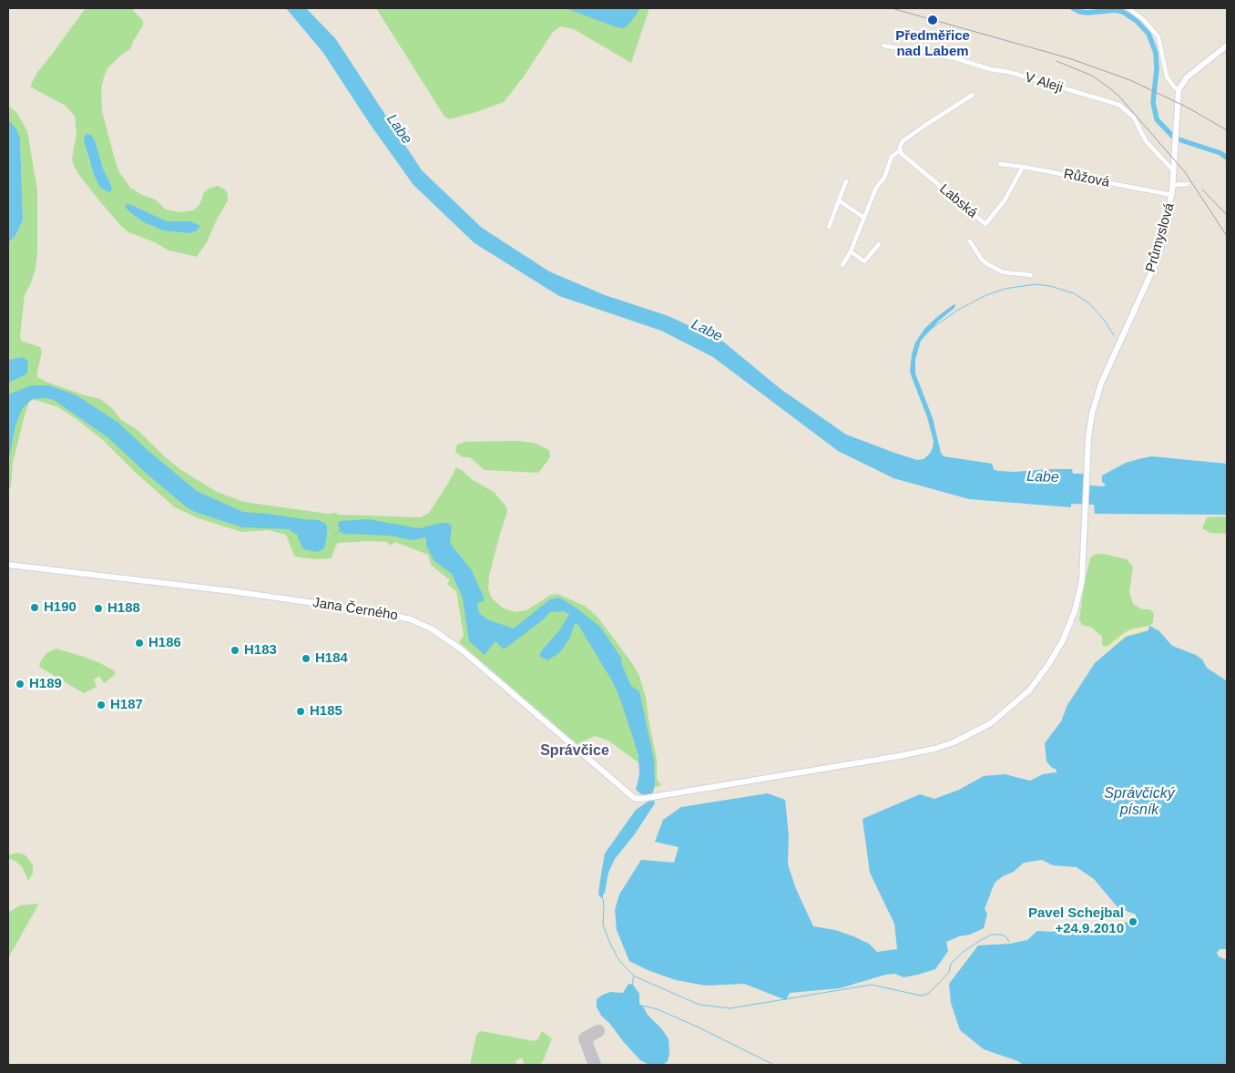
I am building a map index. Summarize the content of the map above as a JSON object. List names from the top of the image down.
{
  "streets": {
    "street": [
      "V Aleji",
      "Růžová",
      "Labská",
      "Průmyslová",
      "Jana Černého"
    ]
  },
  "crossings": [
    ["V Aleji", "Průmyslová"],
    ["Růžová", "Labská"],
    ["Růžová", "Průmyslová"],
    ["Průmyslová", "Jana Černého"]
  ],
  "districts": ["Správčice"],
  "water": ["Labe", "Správčický písník"],
  "places": [
    "Předměřice nad Labem",
    "H190",
    "H188",
    "H186",
    "H183",
    "H184",
    "H189",
    "H187",
    "H185",
    "Pavel Schejbal +24.9.2010"
  ]
}
